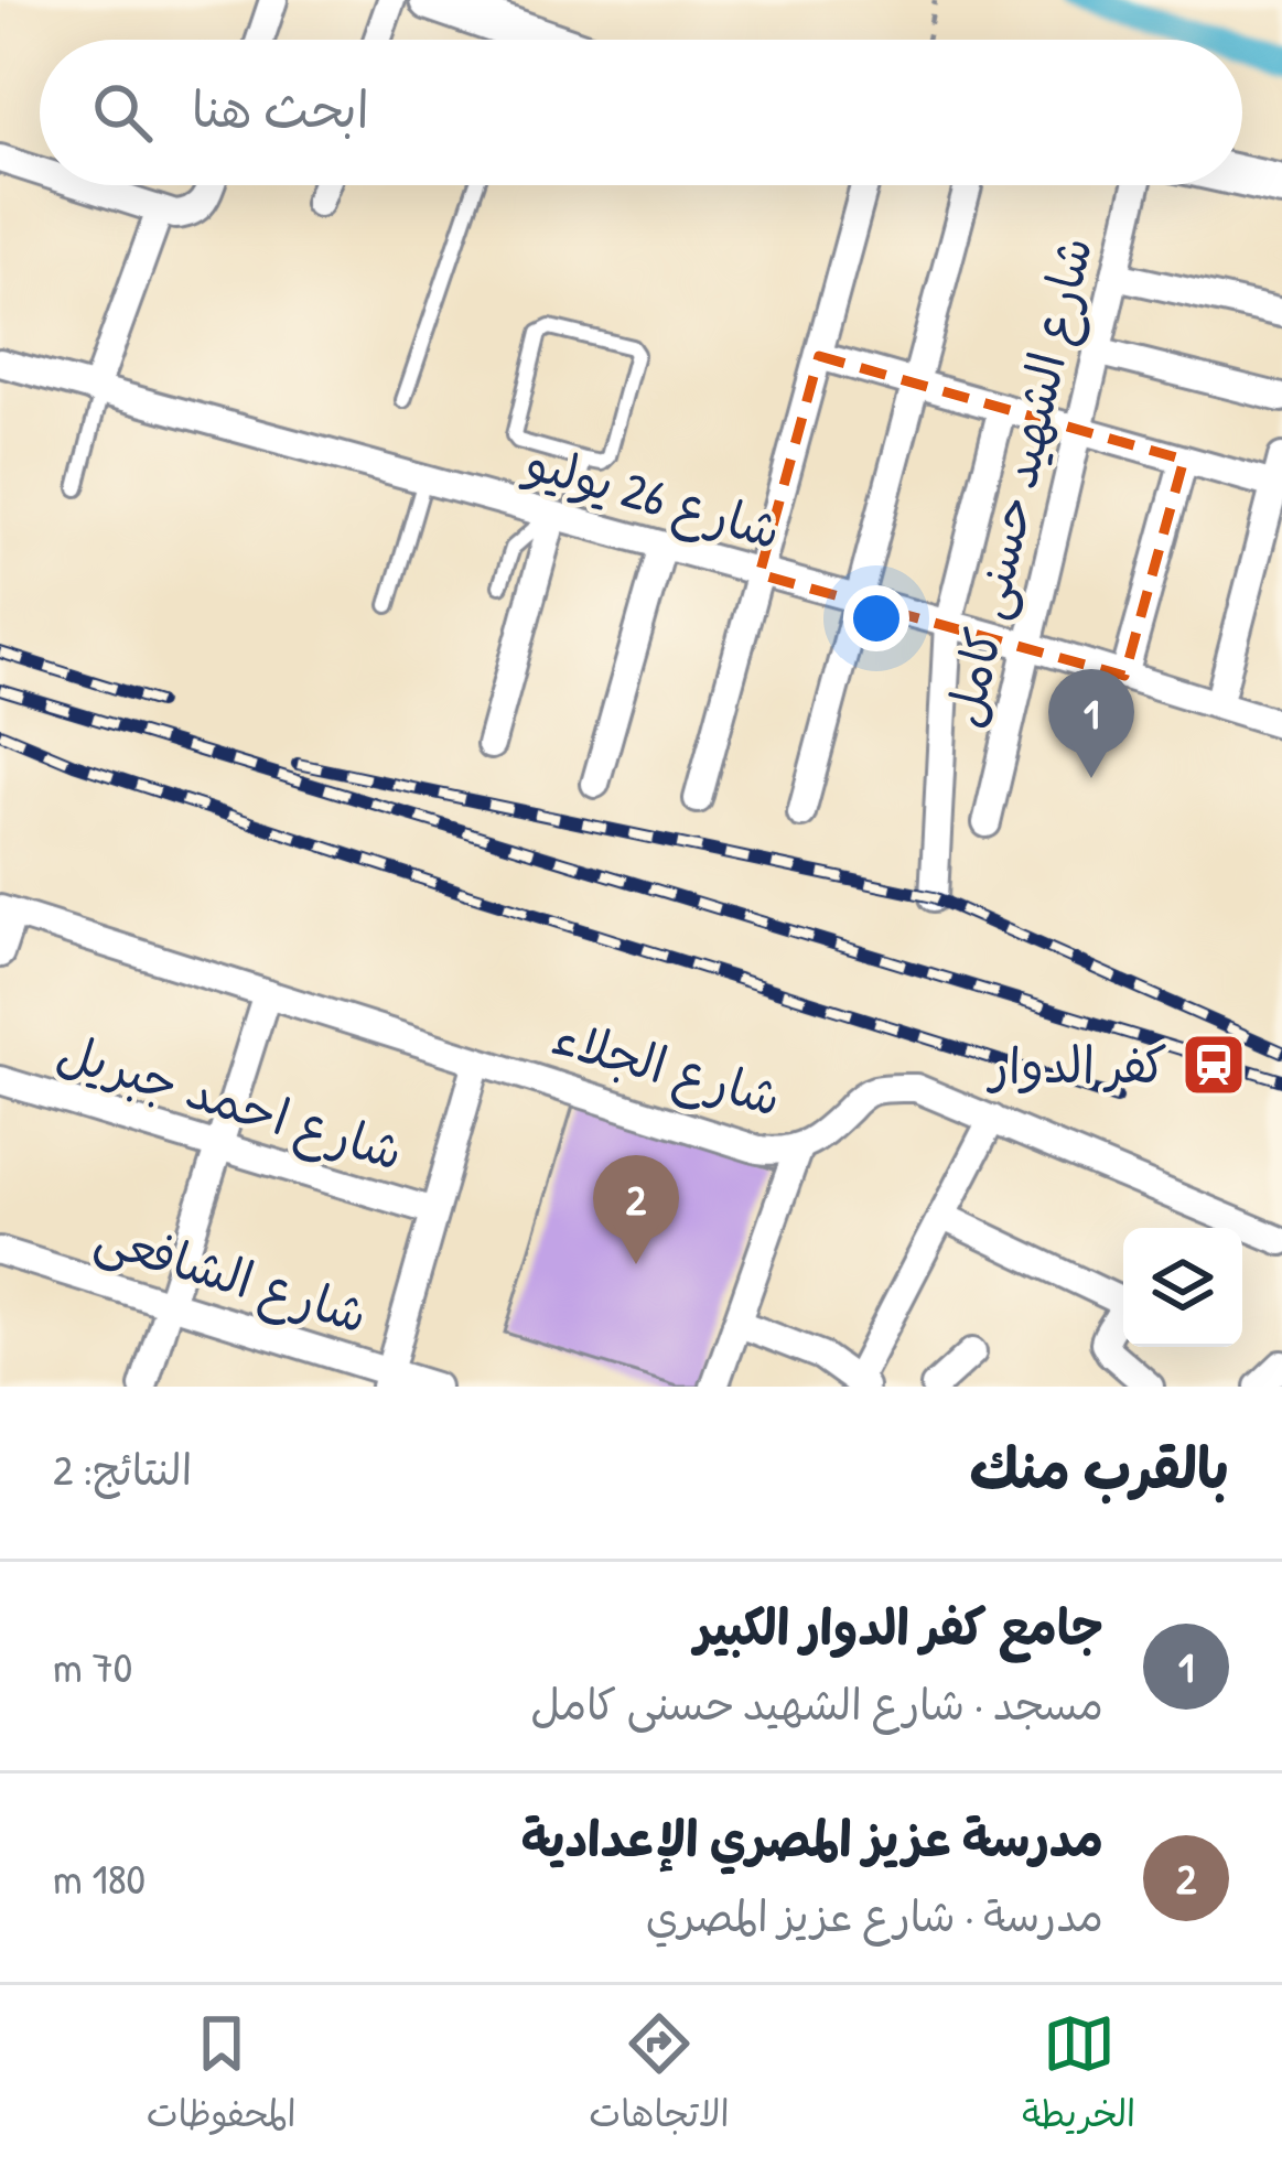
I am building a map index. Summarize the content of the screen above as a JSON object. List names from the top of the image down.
{
  "streets": {
    "street": [
      "شارع الشهيد حسنى كامل",
      "شارع 26 يوليو",
      "شارع الجلاء",
      "شارع احمد جبريل",
      "شارع الشافعى"
    ]
  },
  "crossings": [
    ["شارع الشهيد حسنى كامل", "شارع 26 يوليو"]
  ],
  "places": {
    "station": ["كفر الدوار"]
  },
  "page": {
    "search": "ابحث هنا",
    "pins": ["1", "2"],
    "heading": ["بالقرب منك", "النتائج: 2"],
    "list": [
      {
        "mark": "1",
        "name": "جامع كفر الدوار الكبير",
        "note": "مسجد · شارع الشهيد حسنى كامل",
        "value": "70 m"
      },
      {
        "mark": "2",
        "name": "مدرسة عزيز المصري الإعدادية",
        "note": "مدرسة · شارع عزيز المصري",
        "value": "180 m"
      }
    ],
    "nav": ["الخريطة", "الاتجاهات", "المحفوظات"]
  }
}
